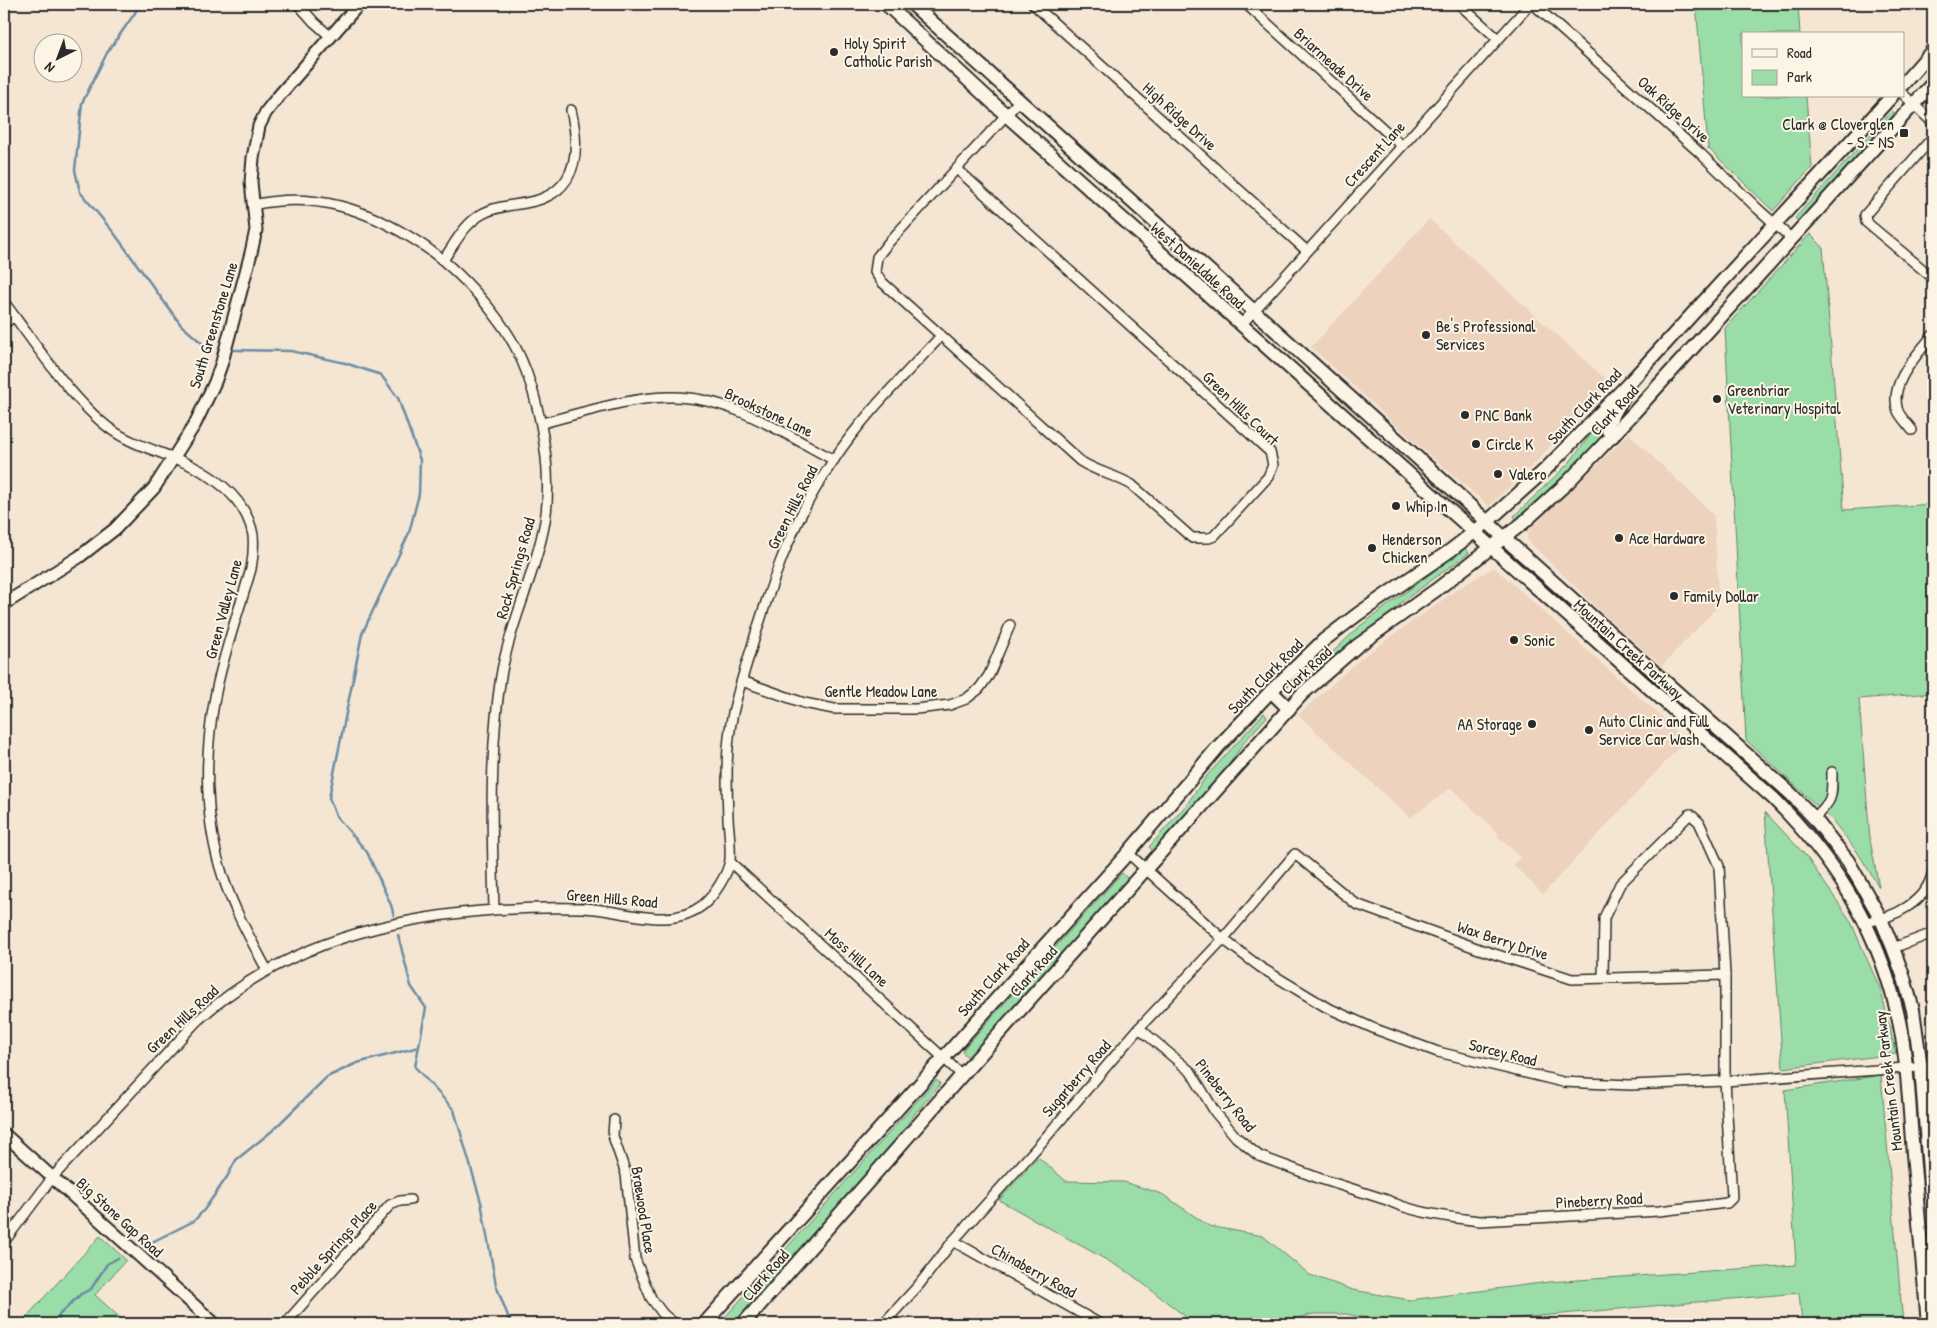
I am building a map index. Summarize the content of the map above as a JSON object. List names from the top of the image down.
{
  "streets": {
    "main road": [
      "West Danieldale Road",
      "South Clark Road",
      "Clark Road",
      "Mountain Creek Parkway"
    ],
    "street": [
      "Briarmeade Drive",
      "Oak Ridge Drive",
      "High Ridge Drive",
      "Crescent Lane",
      "South Greenstone Lane",
      "Green Hills Court",
      "Brookstone Lane",
      "Green Hills Road",
      "Rock Springs Road",
      "Green Valley Lane",
      "Gentle Meadow Lane",
      "Wax Berry Drive",
      "Moss Hill Lane",
      "Sorcey Road",
      "Sugarberry Road",
      "Pineberry Road",
      "Braewood Place",
      "Big Stone Gap Road",
      "Pebble Springs Place",
      "Chinaberry Road"
    ]
  },
  "crossings": [
    ["Briarmeade Drive", "Crescent Lane"],
    ["Oak Ridge Drive", "Crescent Lane"],
    ["Oak Ridge Drive", "South Clark Road"],
    ["Oak Ridge Drive", "Clark Road"],
    ["High Ridge Drive", "Crescent Lane"],
    ["Crescent Lane", "West Danieldale Road"],
    ["West Danieldale Road", "South Clark Road"],
    ["West Danieldale Road", "Green Hills Court"],
    ["West Danieldale Road", "Clark Road"],
    ["West Danieldale Road", "Mountain Creek Parkway"],
    ["South Greenstone Lane", "Rock Springs Road"],
    ["South Greenstone Lane", "Green Valley Lane"],
    ["South Clark Road", "Moss Hill Lane"],
    ["South Clark Road", "Sorcey Road"],
    ["Green Hills Court", "Green Hills Road"],
    ["Clark Road", "Mountain Creek Parkway"],
    ["Clark Road", "Moss Hill Lane"],
    ["Clark Road", "Sorcey Road"],
    ["Brookstone Lane", "Green Hills Road"],
    ["Brookstone Lane", "Rock Springs Road"],
    ["Green Hills Road", "Rock Springs Road"],
    ["Green Hills Road", "Green Valley Lane"],
    ["Green Hills Road", "Gentle Meadow Lane"],
    ["Green Hills Road", "Moss Hill Lane"],
    ["Green Hills Road", "Big Stone Gap Road"],
    ["Mountain Creek Parkway", "Sorcey Road"],
    ["Wax Berry Drive", "Sugarberry Road"],
    ["Wax Berry Drive", "Pineberry Road"],
    ["Sorcey Road", "Sugarberry Road"],
    ["Sorcey Road", "Pineberry Road"],
    ["Sugarberry Road", "Pineberry Road"],
    ["Sugarberry Road", "Chinaberry Road"]
  ],
  "places": {
    "other": [
      "Holy Spirit Catholic Parish",
      "Be's Professional Services",
      "Greenbriar Veterinary Hospital",
      "PNC Bank",
      "Circle K",
      "Valero",
      "Whip In",
      "Ace Hardware",
      "Henderson Chicken",
      "Family Dollar",
      "Sonic",
      "AA Storage",
      "Auto Clinic and Full Service Car Wash"
    ],
    "transit": ["Clark @ Cloverglen - S - NS"]
  },
  "legend": ["Road", "Park"],
  "north": "bottom left"
}
